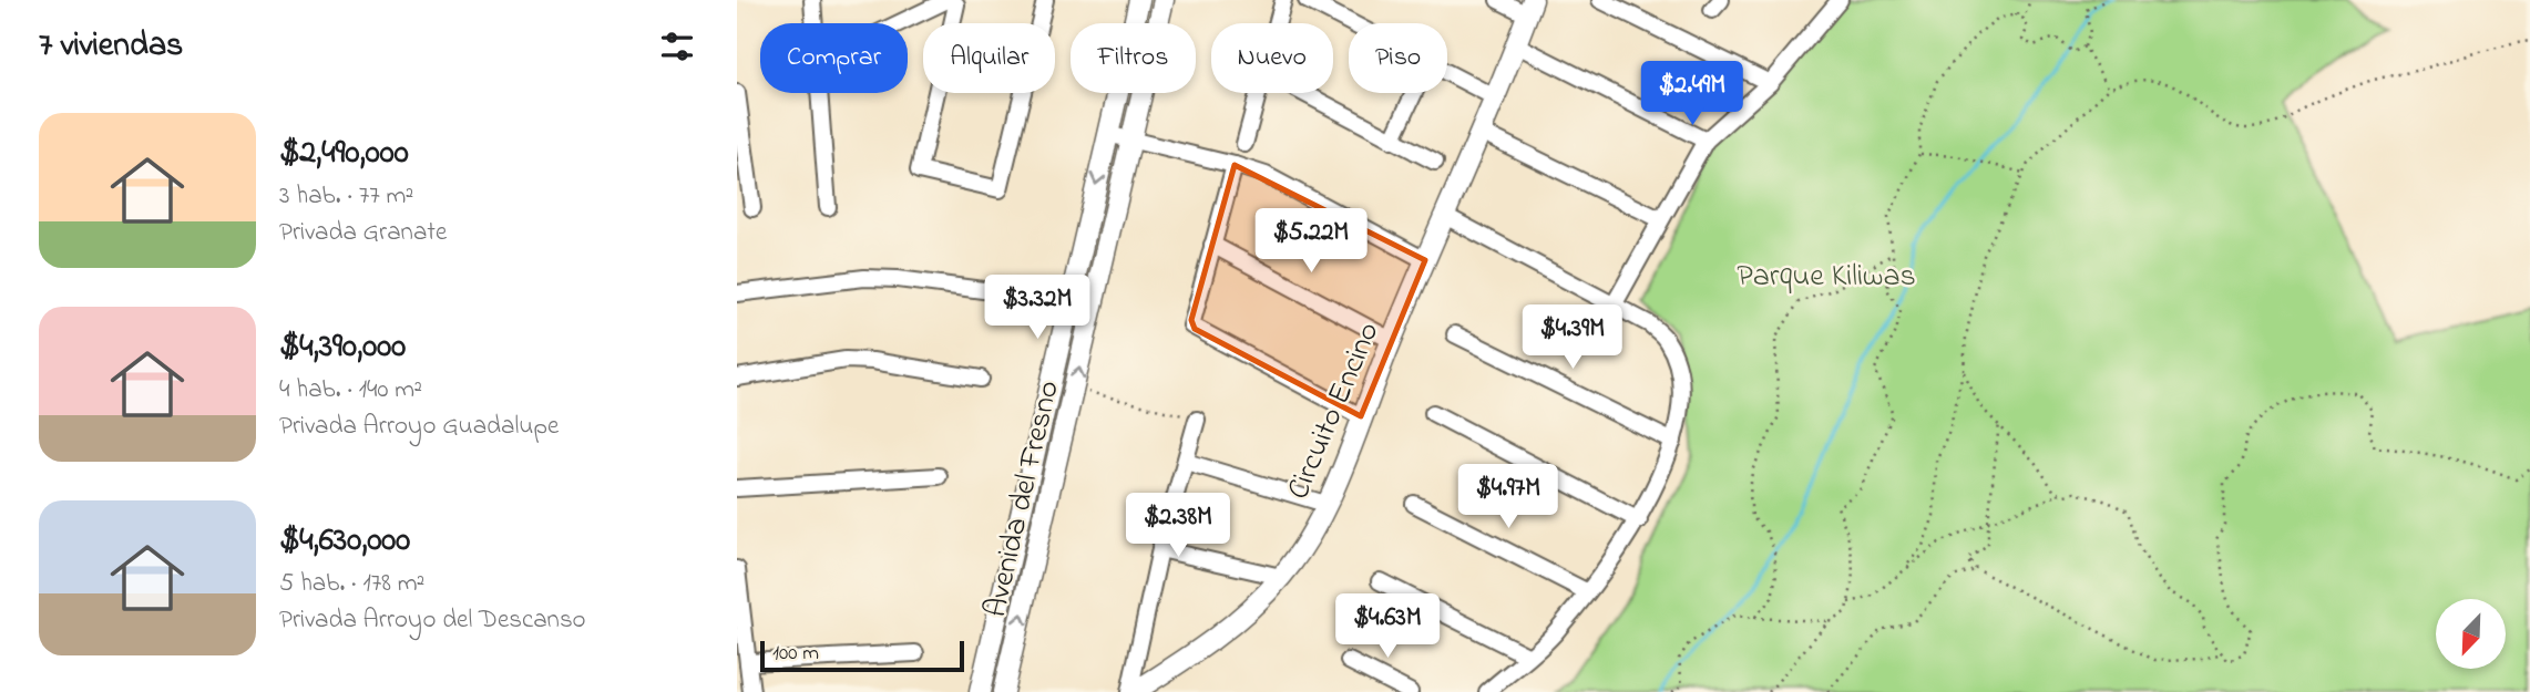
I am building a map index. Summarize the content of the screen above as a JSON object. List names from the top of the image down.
{
  "streets": {
    "street": ["Circuito Encino", "Avenida del Fresno"]
  },
  "parks": ["Parque Kiliwas"],
  "scale_bar": "100 m",
  "north": "bottom left",
  "page": {
    "heading": "7 viviendas",
    "chip": [
      "Comprar",
      "Alquilar",
      "Filtros",
      "Nuevo",
      "Piso"
    ],
    "price": [
      "$2.49M",
      "$5.22M",
      "$3.32M",
      "$4.39M",
      "$4.97M",
      "$2.38M",
      "$4.63M"
    ],
    "list": [
      {
        "name": "$2,490,000",
        "note": "3 hab. · 77 m² · Privada Granate"
      },
      {
        "name": "$4,390,000",
        "note": "4 hab. · 140 m² · Privada Arroyo Guadalupe"
      },
      {
        "name": "$4,630,000",
        "note": "5 hab. · 178 m² · Privada Arroyo del Descanso"
      }
    ],
    "scale": "100 m"
  }
}
